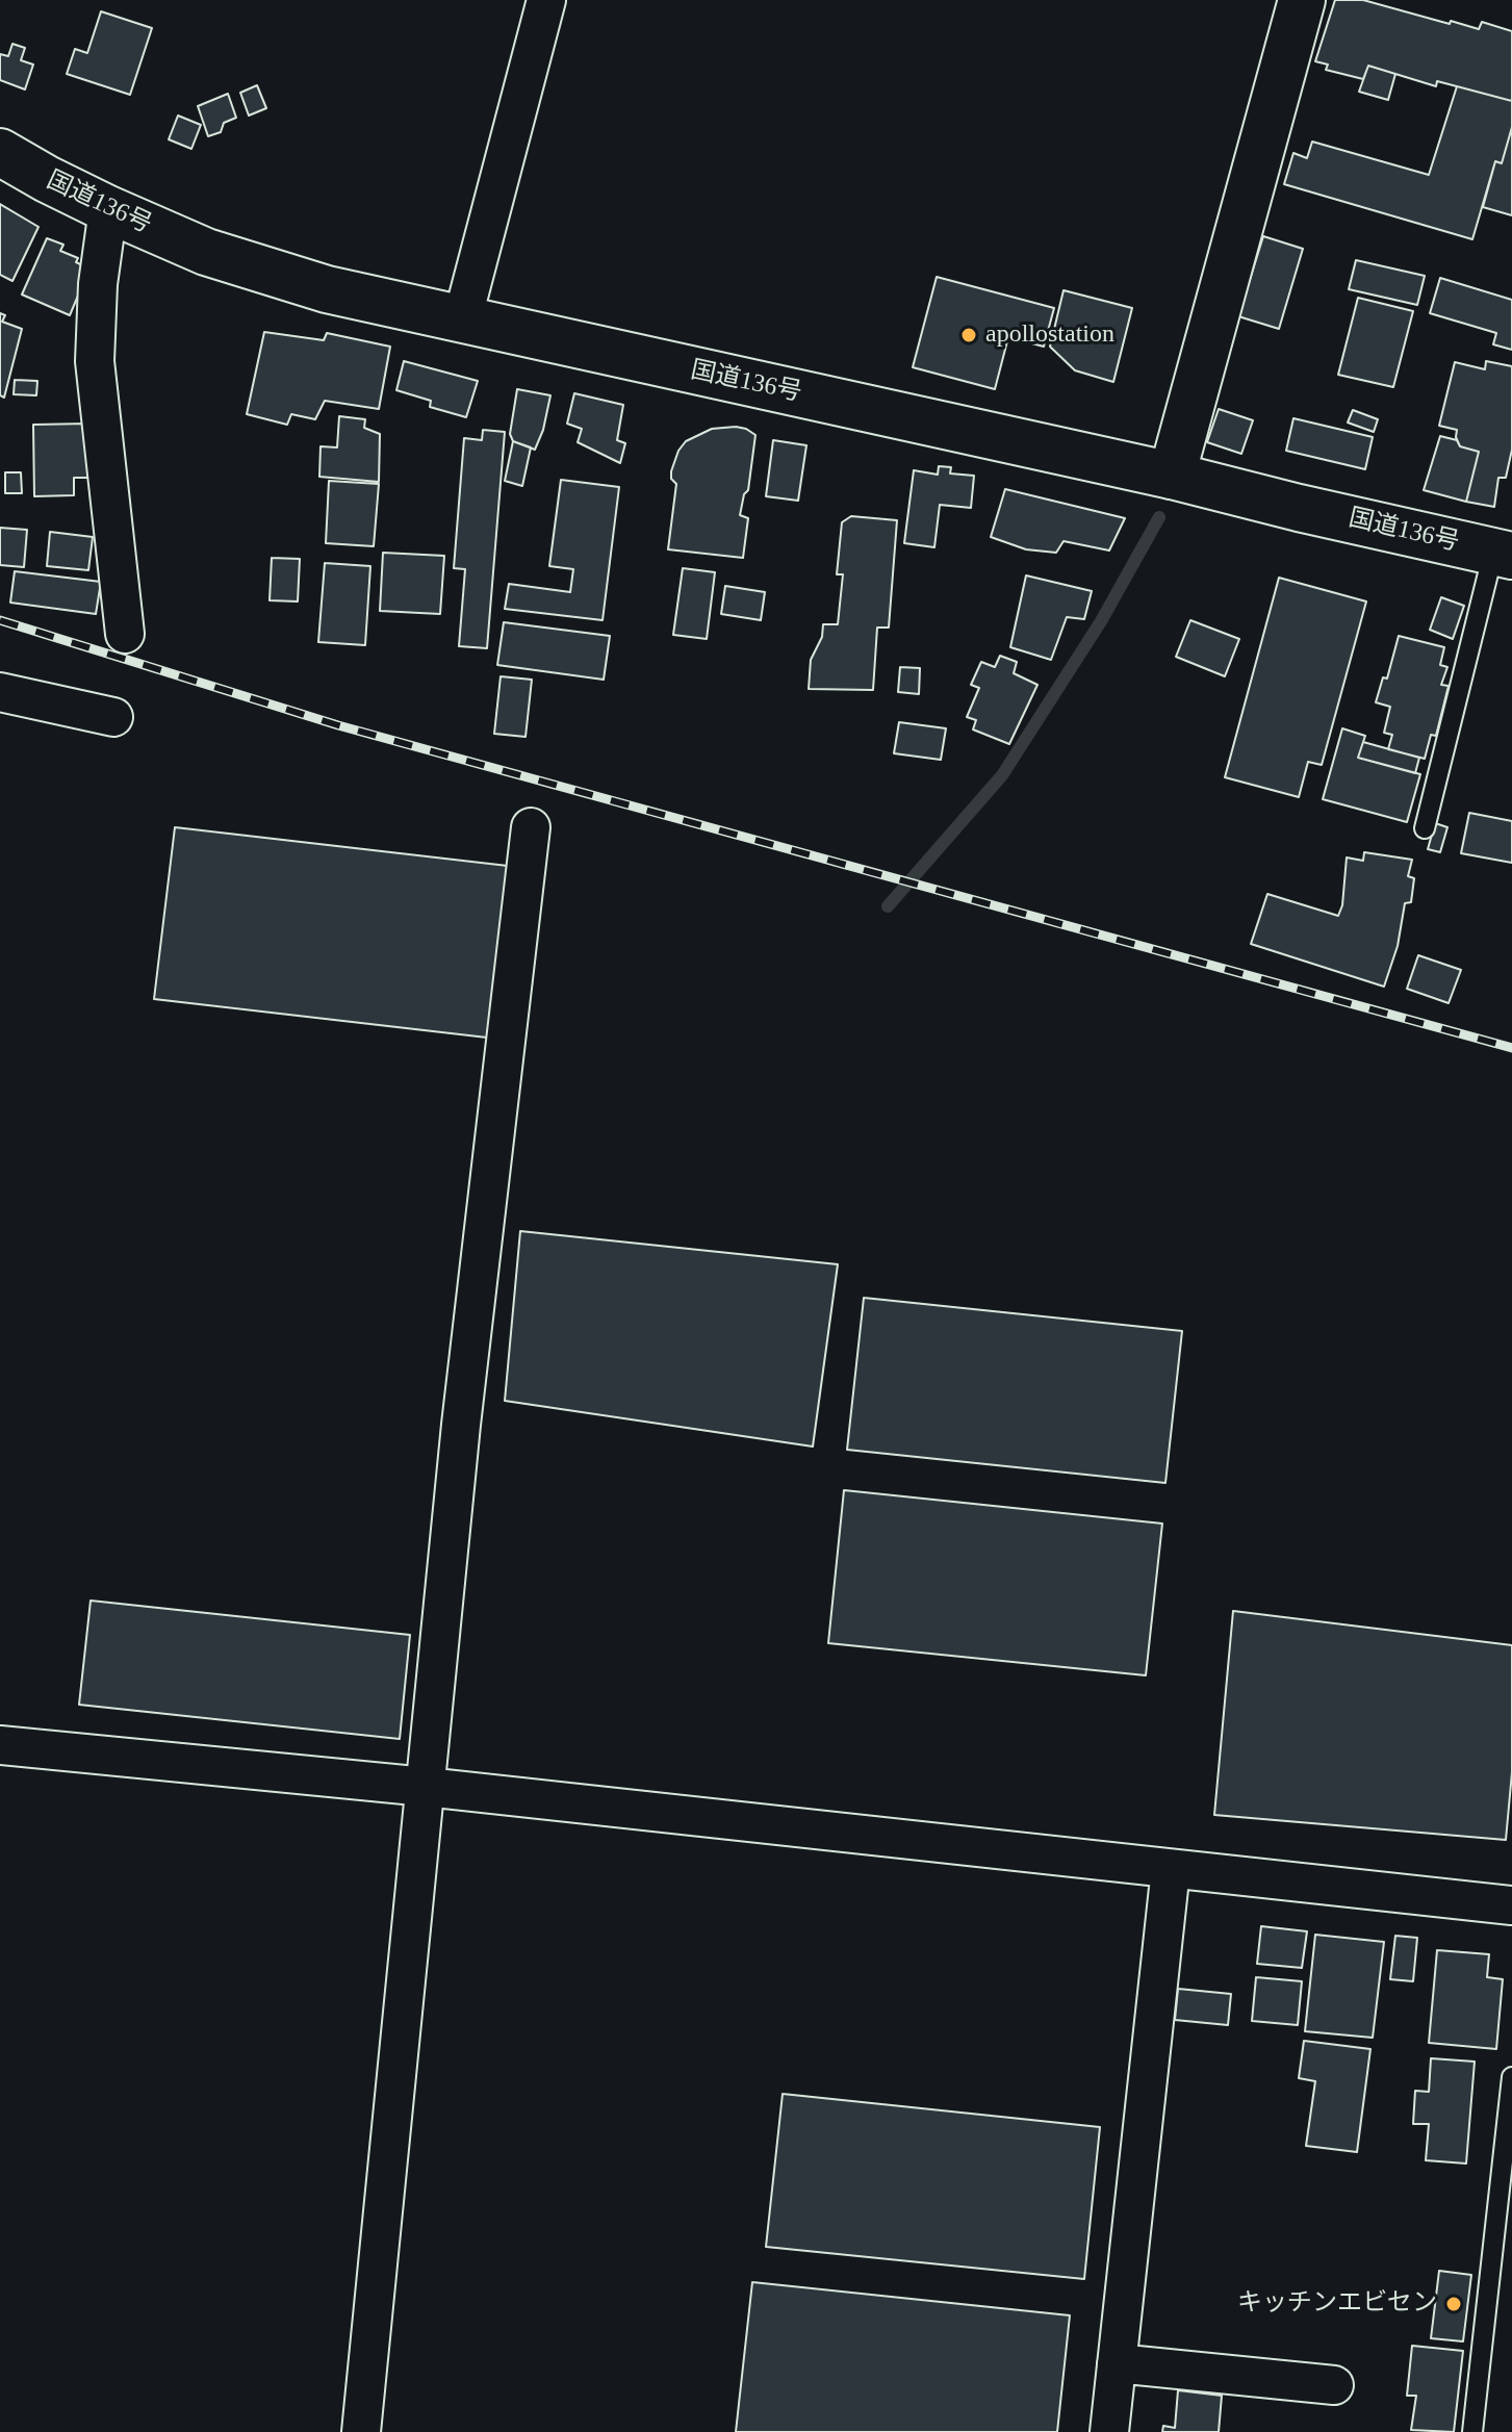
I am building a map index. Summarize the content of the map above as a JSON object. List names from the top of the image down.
{
  "streets": {
    "main road": ["国道136号"]
  },
  "places": ["apollostation", "キッチンエビセン"]
}
